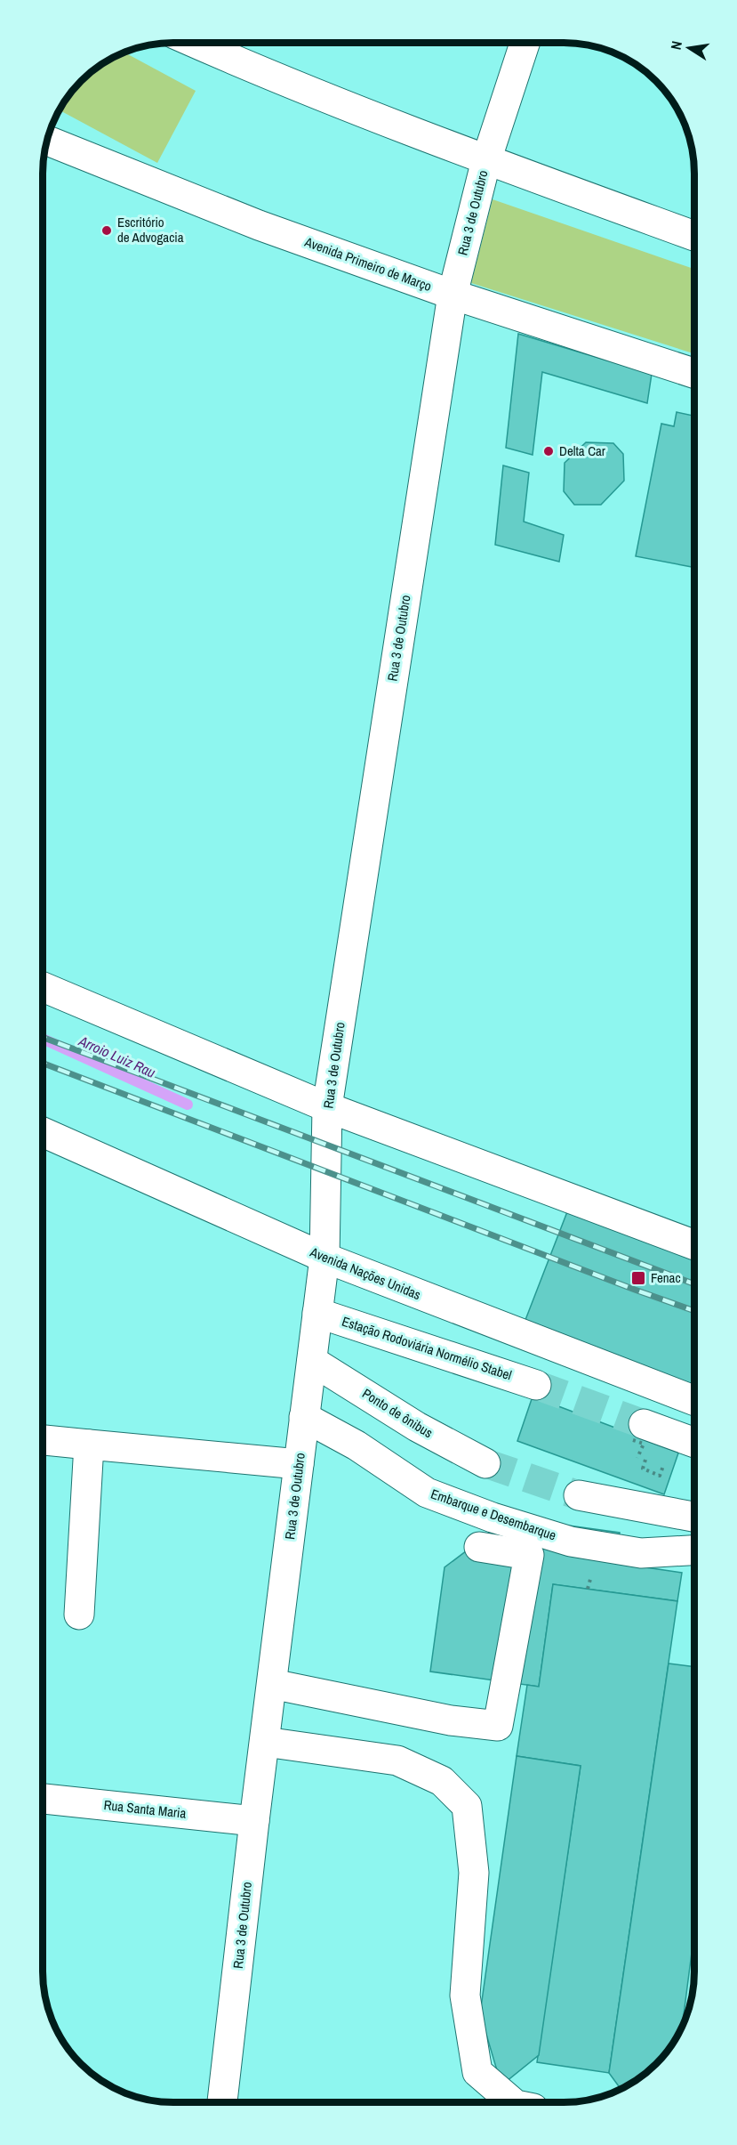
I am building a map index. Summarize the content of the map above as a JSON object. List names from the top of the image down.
{
  "streets": {
    "main road": [
      "Rua 3 de Outubro",
      "Avenida Primeiro de Março",
      "Avenida Nações Unidas",
      "Estação Rodoviária Normélio Stabel",
      "Ponto de ônibus",
      "Embarque e Desembarque",
      "Rua Santa Maria"
    ]
  },
  "crossings": [
    ["Rua 3 de Outubro", "Avenida Primeiro de Março"],
    ["Rua 3 de Outubro", "Avenida Nações Unidas"],
    ["Rua 3 de Outubro", "Estação Rodoviária Normélio Stabel"],
    ["Rua 3 de Outubro", "Ponto de ônibus"],
    ["Rua 3 de Outubro", "Embarque e Desembarque"],
    ["Rua 3 de Outubro", "Rua Santa Maria"]
  ],
  "water": ["Arroio Luiz Rau"],
  "places": {
    "other": ["Escritório de Advogacia", "Delta Car"],
    "transit": ["Fenac"]
  },
  "north": "left"
}
